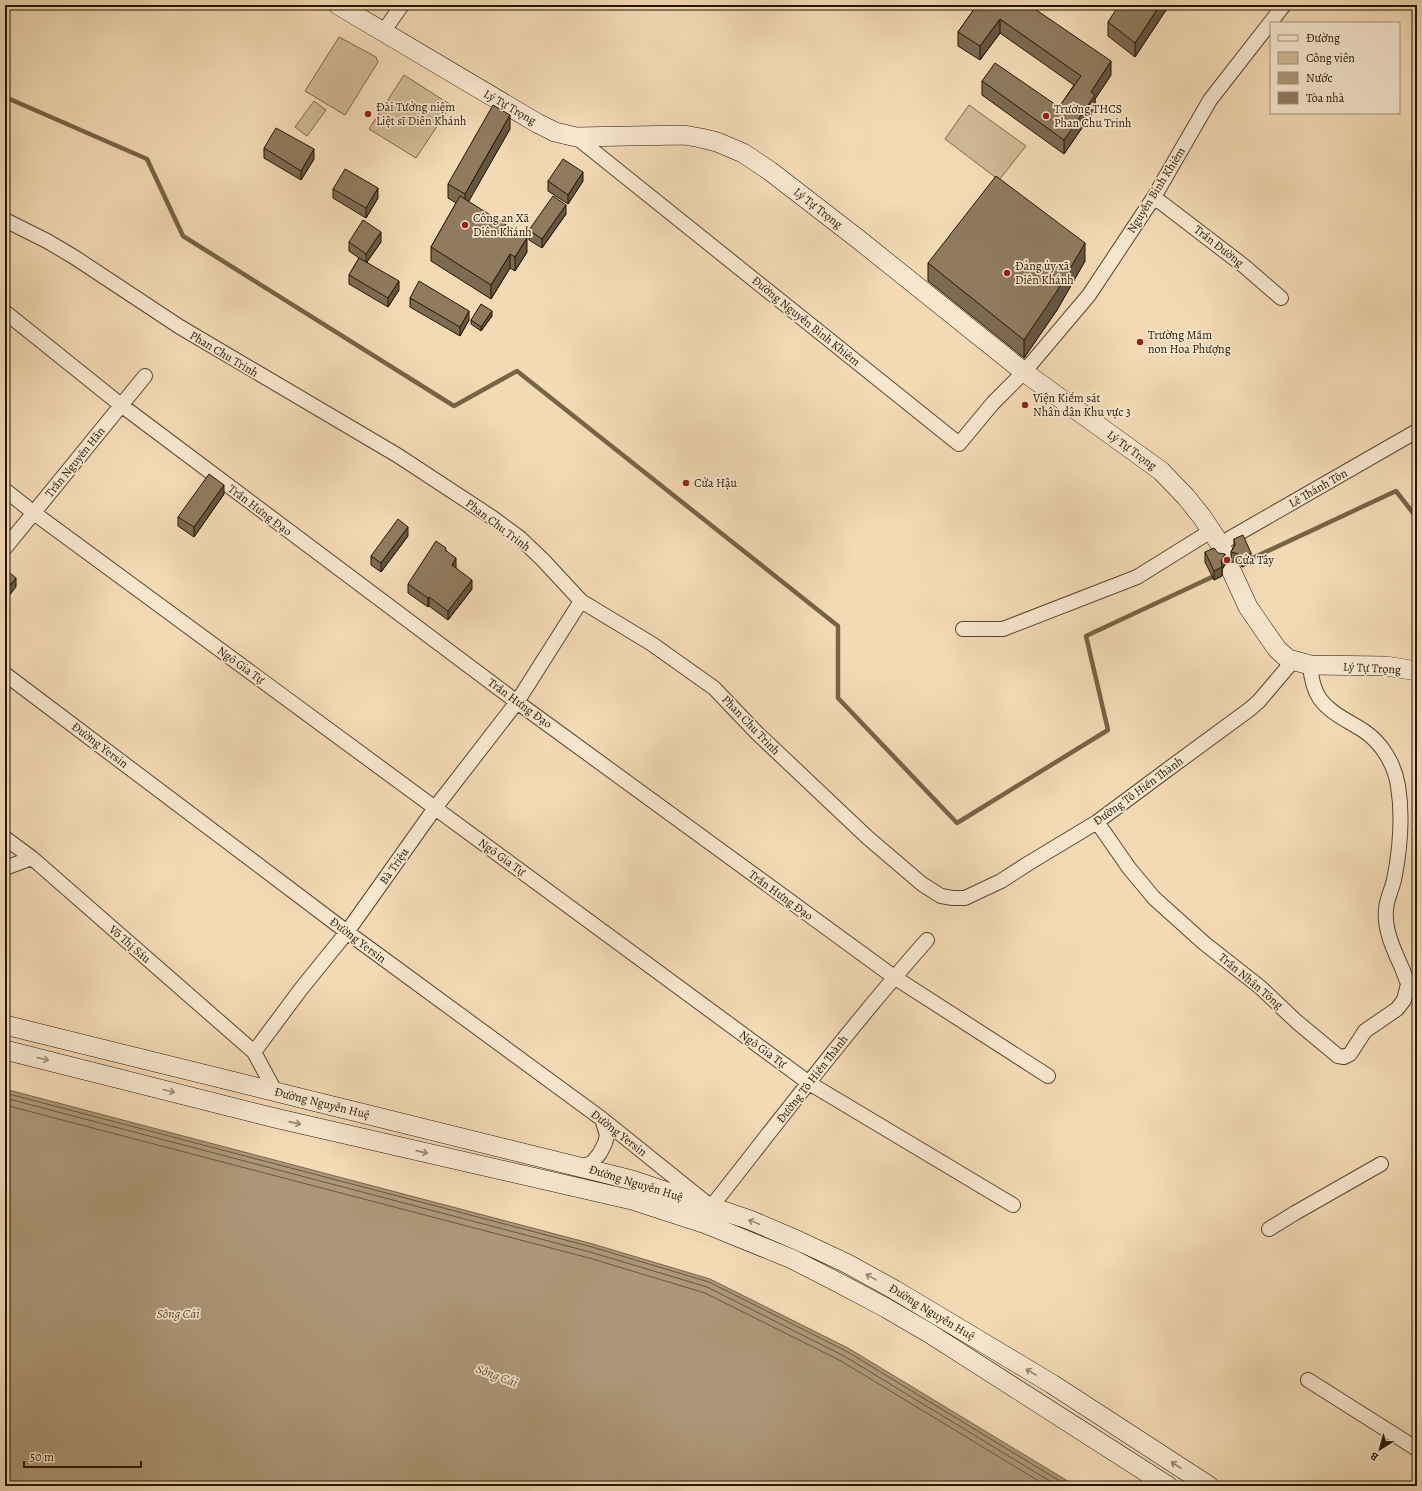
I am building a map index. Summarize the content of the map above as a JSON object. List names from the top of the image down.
{
  "streets": {
    "main road": ["Lý Tự Trọng", "Đường Nguyễn Huệ"],
    "street": [
      "Nguyễn Bỉnh Khiêm",
      "Trần Đường",
      "Đường Nguyễn Bỉnh Khiêm",
      "Phan Chu Trinh",
      "Trần Nguyên Hãn",
      "Lê Thánh Tôn",
      "Trần Hưng Đạo",
      "Ngô Gia Tự",
      "Đường Yersin",
      "Đường Tô Hiến Thành",
      "Bà Triệu",
      "Võ Thị Sáu",
      "Trần Nhân Tông"
    ]
  },
  "crossings": [
    ["Lý Tự Trọng", "Nguyễn Bỉnh Khiêm"],
    ["Lý Tự Trọng", "Đường Nguyễn Bỉnh Khiêm"],
    ["Lý Tự Trọng", "Lê Thánh Tôn"],
    ["Lý Tự Trọng", "Đường Tô Hiến Thành"],
    ["Nguyễn Bỉnh Khiêm", "Trần Đường"],
    ["Nguyễn Bỉnh Khiêm", "Đường Nguyễn Bỉnh Khiêm"],
    ["Phan Chu Trinh", "Đường Tô Hiến Thành"],
    ["Phan Chu Trinh", "Bà Triệu"],
    ["Trần Nguyên Hãn", "Trần Hưng Đạo"],
    ["Trần Nguyên Hãn", "Ngô Gia Tự"],
    ["Trần Hưng Đạo", "Đường Tô Hiến Thành"],
    ["Trần Hưng Đạo", "Bà Triệu"],
    ["Ngô Gia Tự", "Đường Tô Hiến Thành"],
    ["Ngô Gia Tự", "Bà Triệu"],
    ["Đường Yersin", "Đường Tô Hiến Thành"],
    ["Đường Yersin", "Bà Triệu"],
    ["Đường Yersin", "Đường Nguyễn Huệ"],
    ["Đường Tô Hiến Thành", "Trần Nhân Tông"],
    ["Đường Tô Hiến Thành", "Đường Nguyễn Huệ"],
    ["Bà Triệu", "Võ Thị Sáu"]
  ],
  "water": ["Sông Cái"],
  "places": [
    "Đài Tưởng niệm Liệt sĩ Diên Khánh",
    "Trường THCS Phan Chu Trinh",
    "Công an Xã Diên Khánh",
    "Đảng ủy xã Diên Khánh",
    "Trường Mầm non Hoa Phượng",
    "Viện Kiểm sát Nhân dân Khu vực 3",
    "Cửa Hậu",
    "Cửa Tây"
  ],
  "legend": [
    "Đường",
    "Công viên",
    "Nước",
    "Tòa nhà"
  ],
  "scale_bar": "50 m",
  "north": "bottom left"
}
